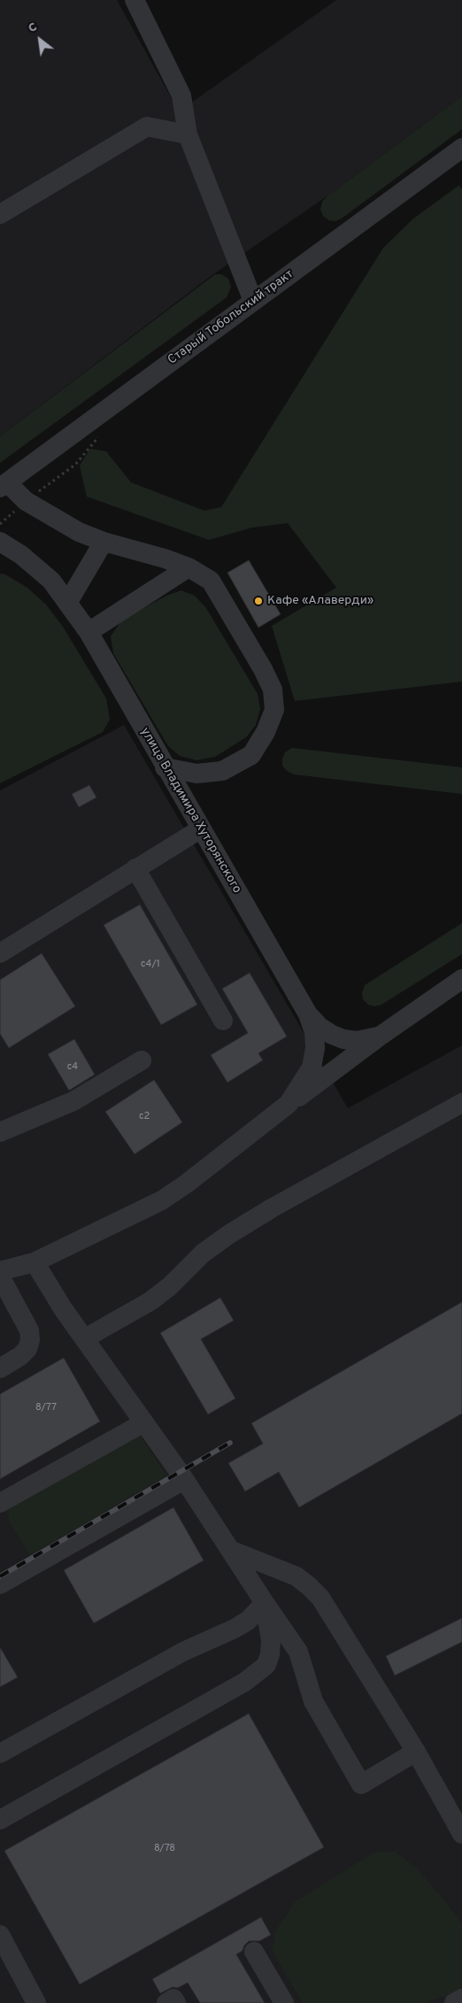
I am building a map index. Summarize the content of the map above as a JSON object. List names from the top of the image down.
{
  "streets": {
    "street": ["Старый Тобольский тракт", "улица Владимира Хуторянского"]
  },
  "places": ["Кафе «Алаверди»"],
  "house_numbers": [
    "с4/1",
    "с4",
    "с2",
    "8/77",
    "8/78"
  ],
  "north": "top left"
}
